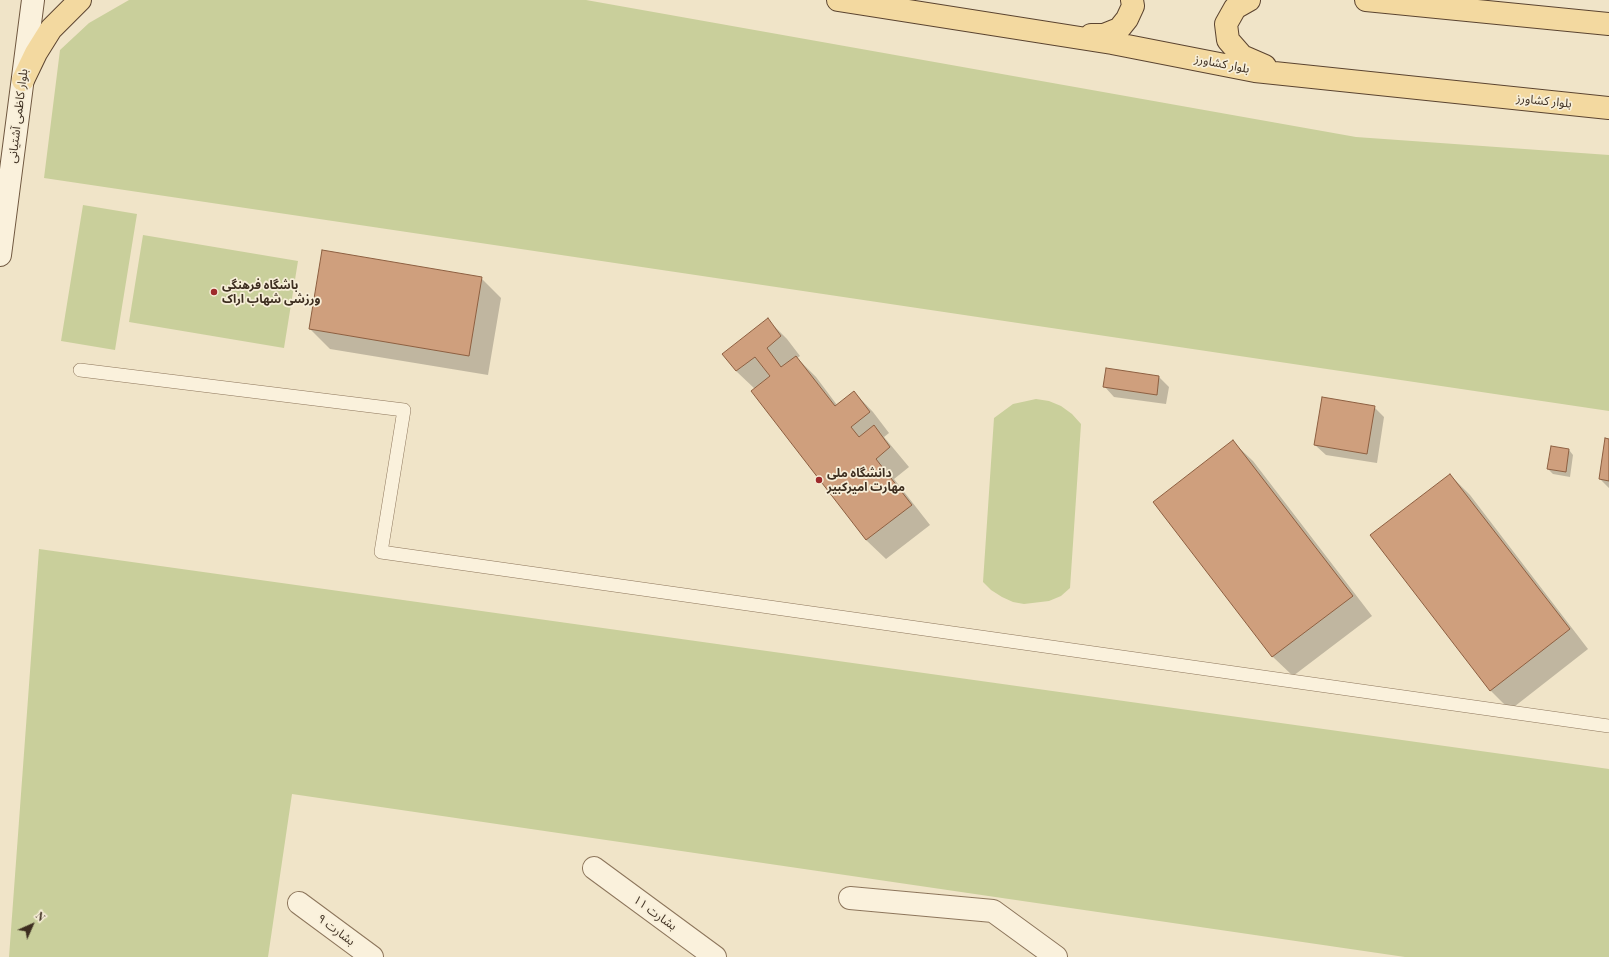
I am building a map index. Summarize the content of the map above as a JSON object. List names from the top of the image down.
{
  "streets": {
    "main road": ["بلوار کشاورز"],
    "street": ["بلوار کاظمی آشتیانی", "بشارت ۱۱", "بشارت ۹"]
  },
  "places": ["باشگاه فرهنگی ورزشی شهاب اراک", "دانشگاه ملی مهارت امیرکبیر"],
  "north": "top right"
}
